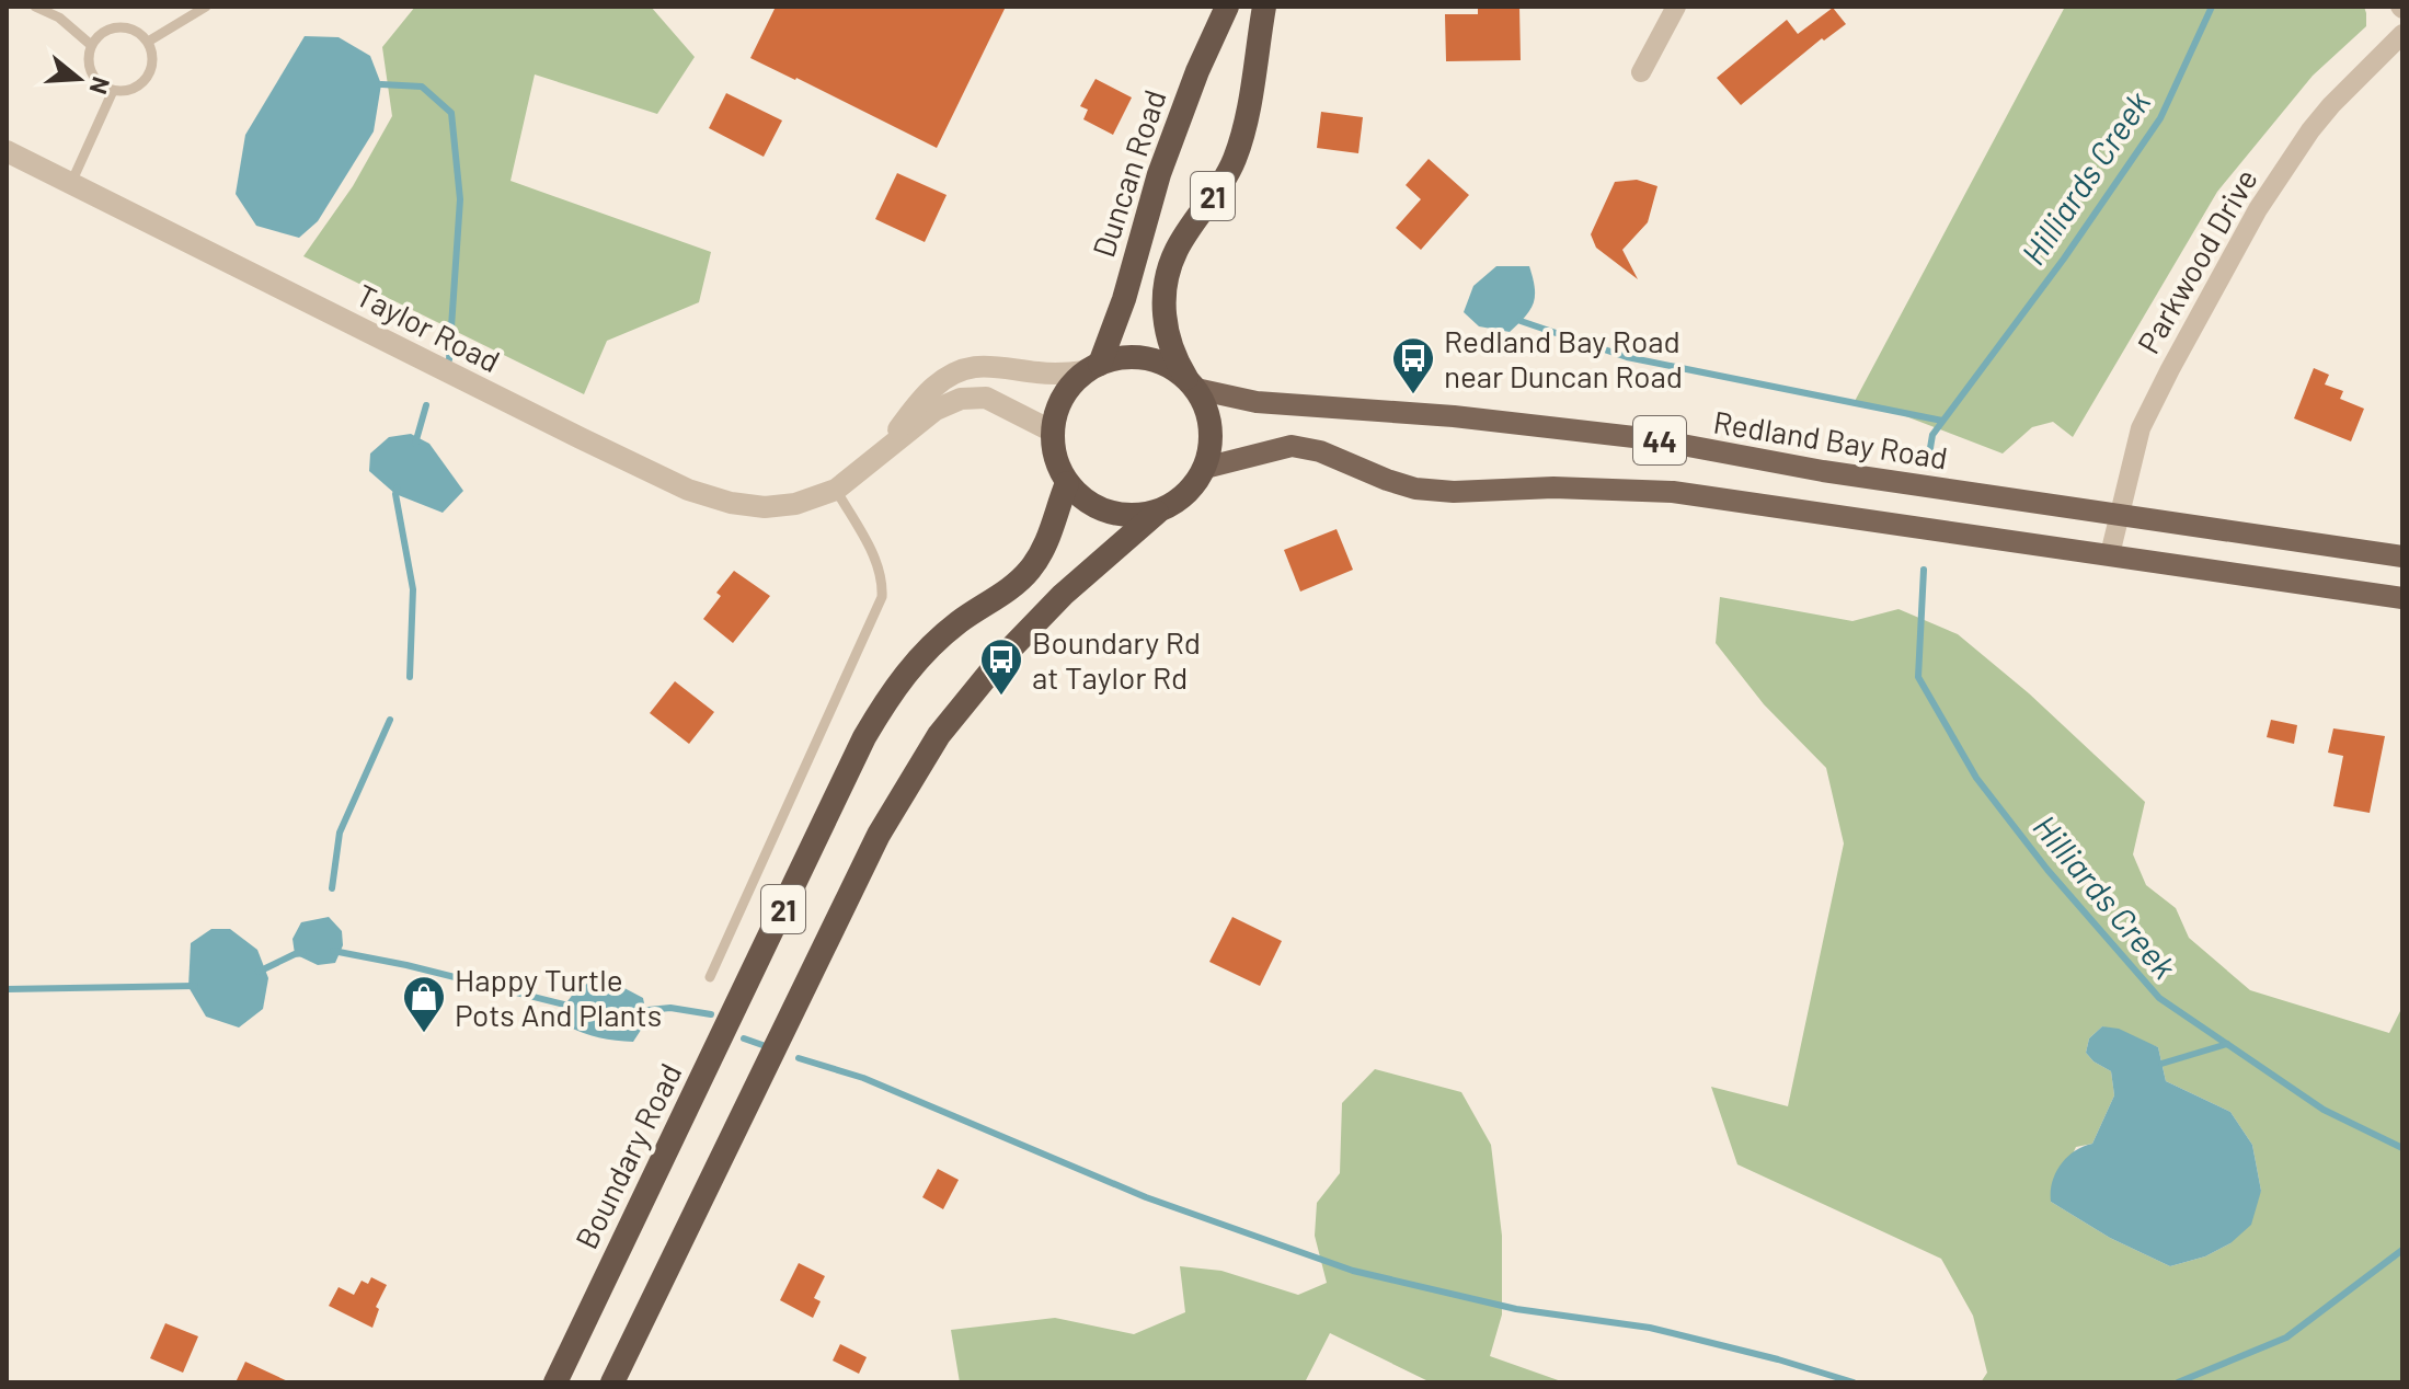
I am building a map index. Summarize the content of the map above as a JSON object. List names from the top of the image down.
{
  "streets": {
    "highway": ["Duncan Road", "21", "Boundary Road"],
    "main road": ["Redland Bay Road", "44"],
    "street": ["Parkwood Drive", "Taylor Road"]
  },
  "crossings": [
    ["Duncan Road", "21"],
    ["Duncan Road", "Taylor Road"],
    ["Duncan Road", "Redland Bay Road"],
    ["Duncan Road", "44"],
    ["Duncan Road", "Boundary Road"],
    ["21", "Taylor Road"],
    ["21", "Redland Bay Road"],
    ["21", "44"],
    ["21", "Boundary Road"],
    ["Parkwood Drive", "Redland Bay Road"],
    ["Parkwood Drive", "44"],
    ["Taylor Road", "Redland Bay Road"],
    ["Taylor Road", "44"],
    ["Taylor Road", "Boundary Road"],
    ["Redland Bay Road", "44"],
    ["Redland Bay Road", "Boundary Road"],
    ["44", "Boundary Road"]
  ],
  "water": ["Hilliards Creek"],
  "places": {
    "bus stop": ["Redland Bay Road near Duncan Road", "Boundary Rd at Taylor Rd"],
    "shop": ["Happy Turtle Pots And Plants"]
  },
  "north": "right"
}
